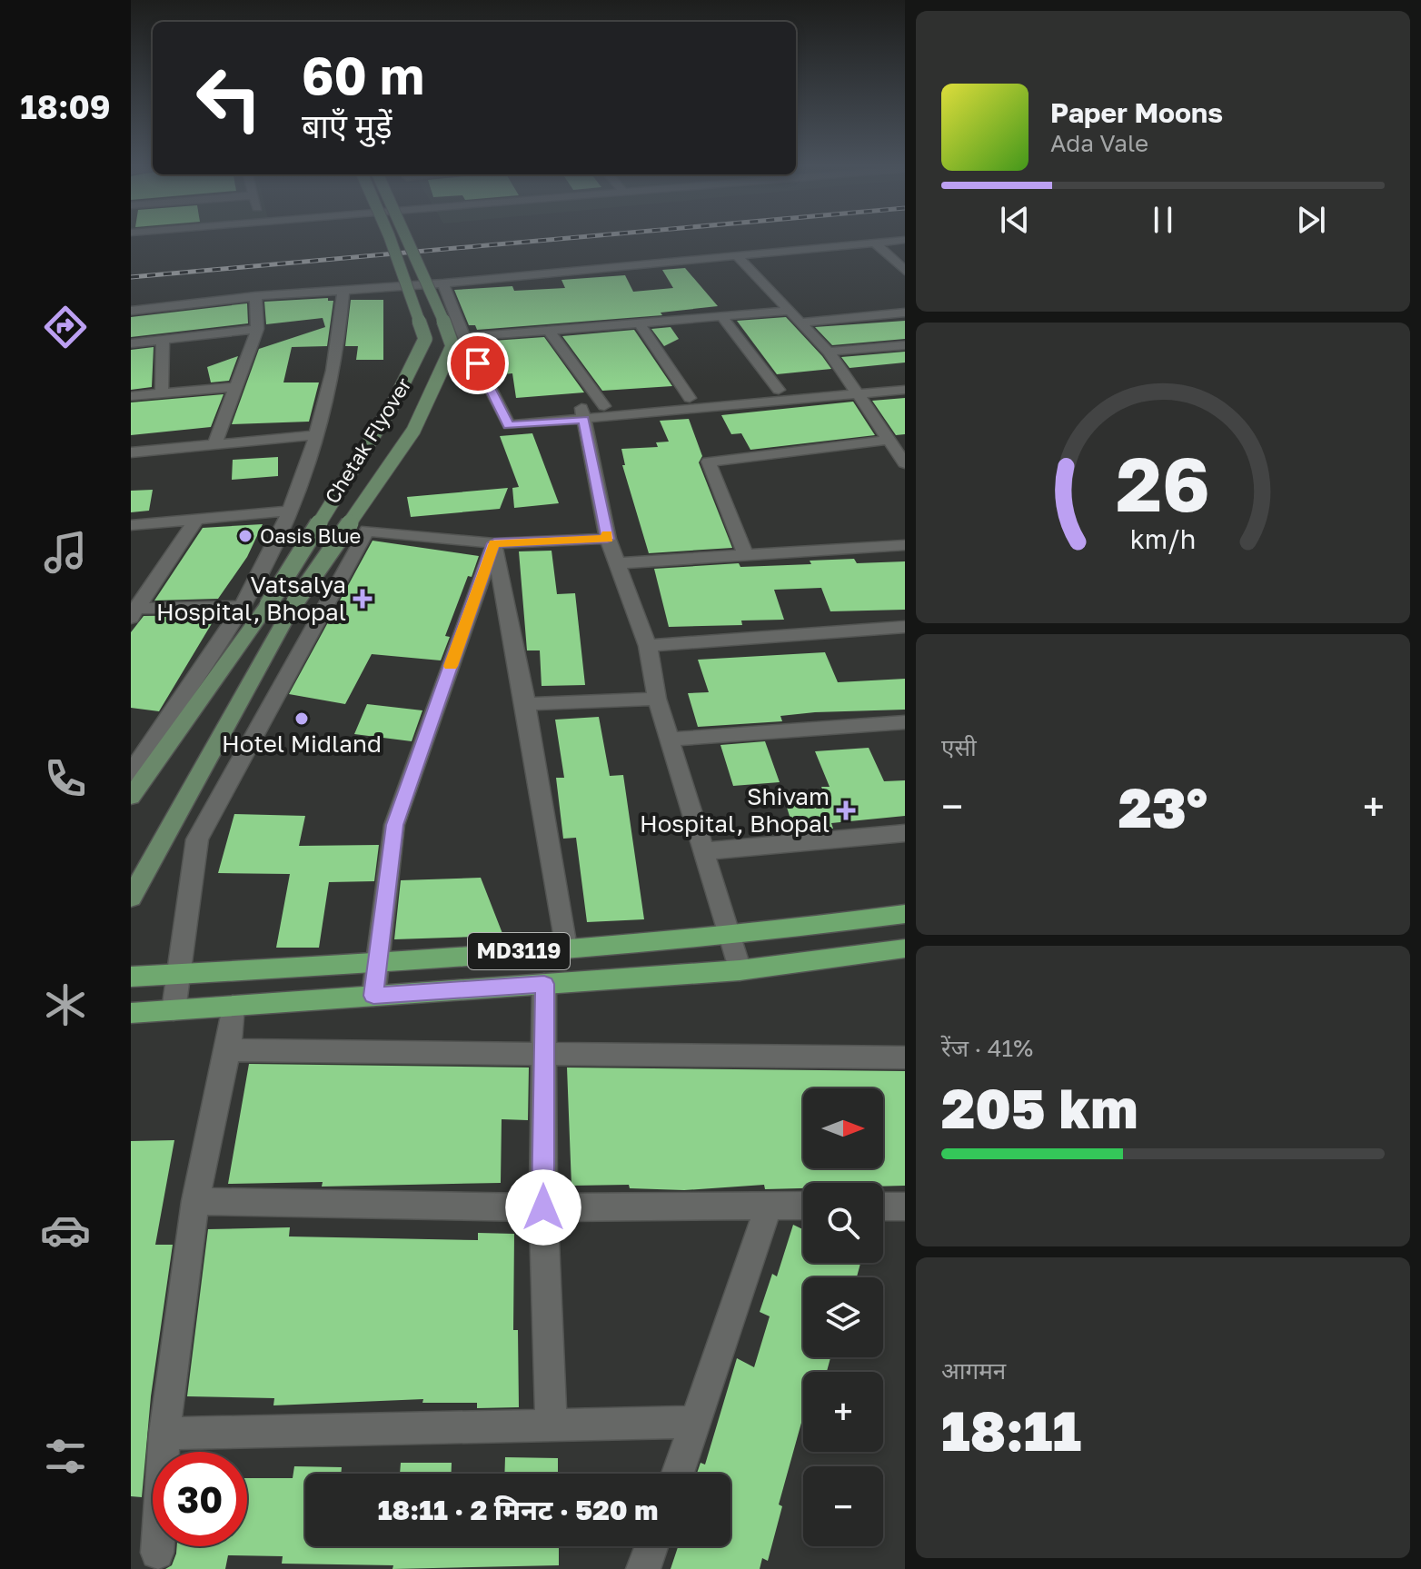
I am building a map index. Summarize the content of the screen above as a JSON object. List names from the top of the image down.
{
  "streets": {
    "main road": ["Chetak Flyover", "MD3119"]
  },
  "places": {
    "other": ["Oasis Blue", "Hotel Midland"],
    "health": ["Vatsalya Hospital, Bhopal", "Shivam Hospital, Bhopal"]
  },
  "north": "right",
  "page": {
    "tabs": "18:09",
    "turn": ["60 m", "बाएँ मुड़ें"],
    "song": ["Paper Moons", "Ada Vale"],
    "tile": [
      "एसी",
      ["रेंज · 41%", "205 km"],
      ["आगमन", "18:11"]
    ],
    "heat": ["−", "23°", "+"],
    "map_buttons": ["+", "−"],
    "limit": "30",
    "trip": "18:11 · 2 मिनट · 520 m",
    "gauge": ["26", "km/h"]
  }
}
